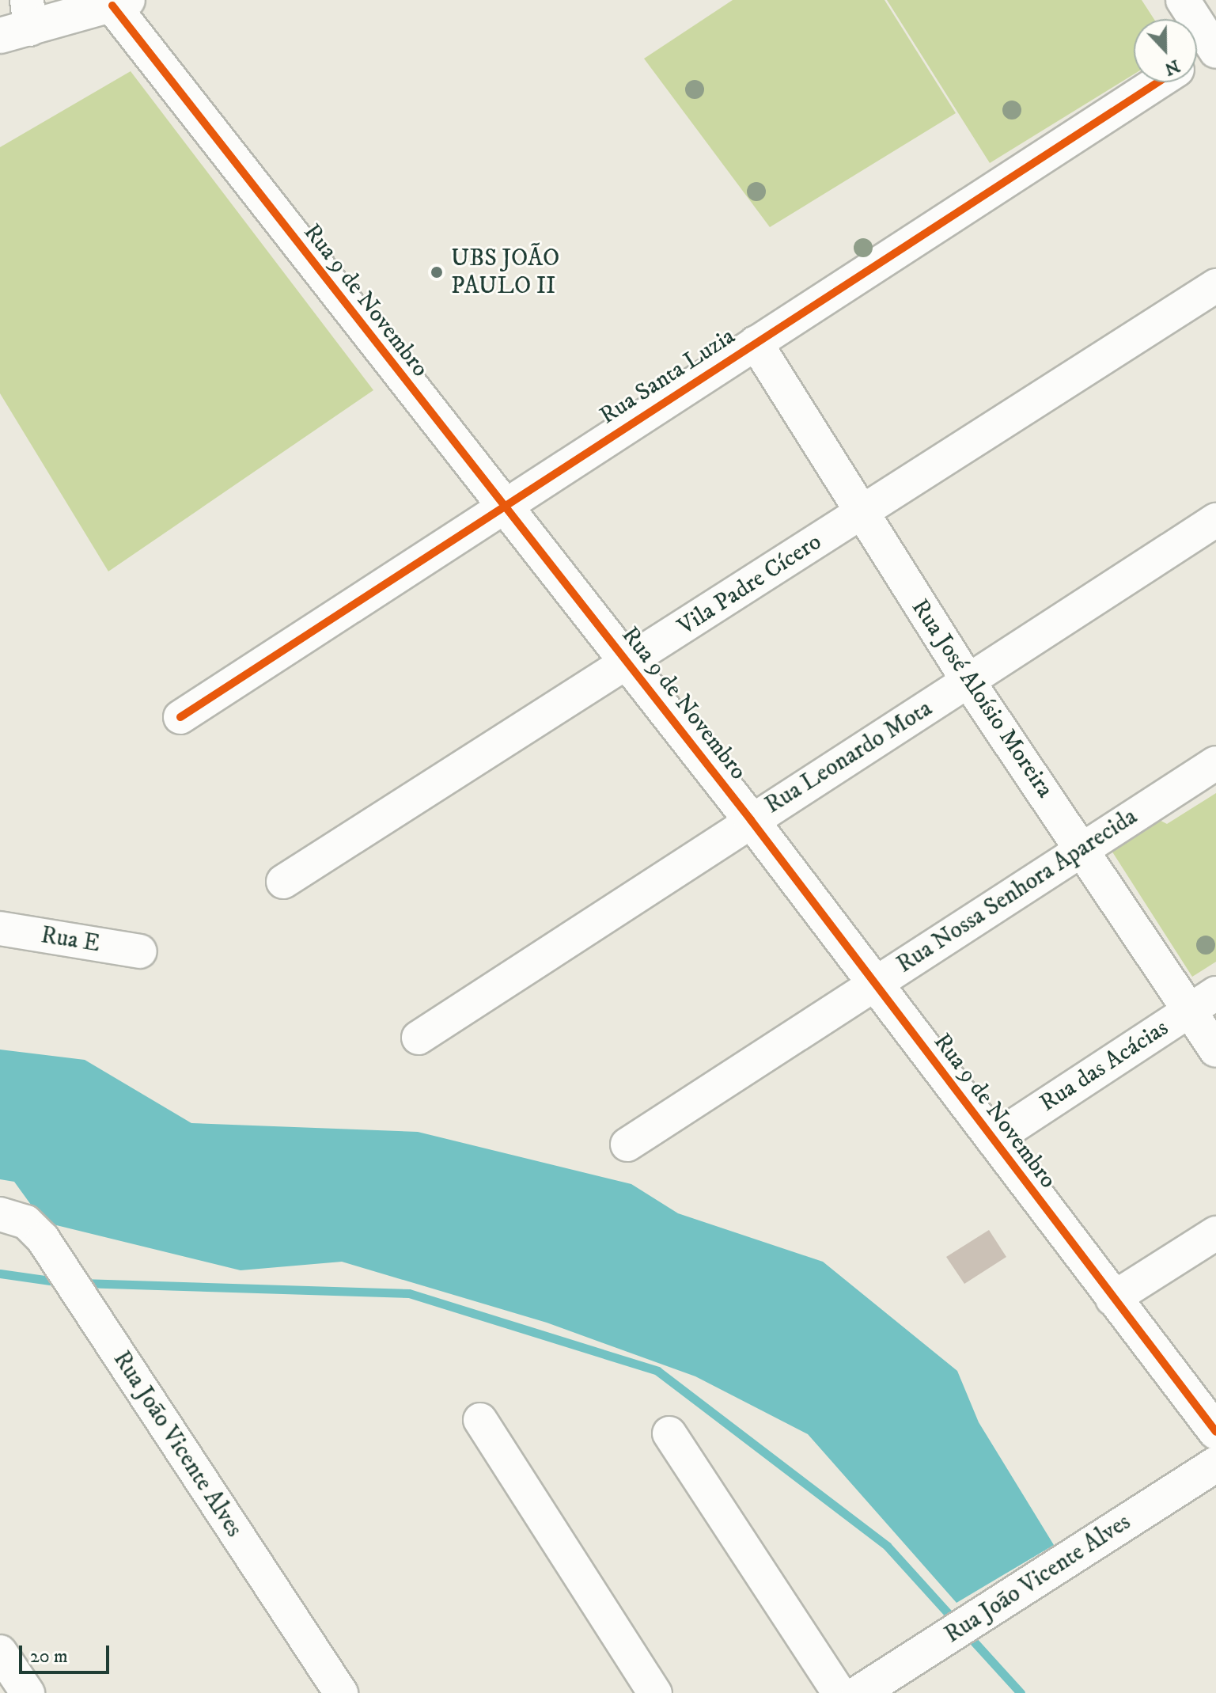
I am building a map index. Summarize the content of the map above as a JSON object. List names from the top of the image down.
{
  "streets": {
    "street": [
      "Rua 9 de Novembro",
      "Rua Santa Luzia",
      "Vila Padre Cícero",
      "Rua José Aloísio Moreira",
      "Rua Leonardo Mota",
      "Rua Nossa Senhora Aparecida",
      "Rua E",
      "Rua das Acácias",
      "Rua João Vicente Alves"
    ]
  },
  "crossings": [
    ["Rua 9 de Novembro", "Rua Santa Luzia"],
    ["Rua 9 de Novembro", "Vila Padre Cícero"],
    ["Rua 9 de Novembro", "Rua Leonardo Mota"],
    ["Rua 9 de Novembro", "Rua Nossa Senhora Aparecida"],
    ["Rua 9 de Novembro", "Rua das Acácias"],
    ["Rua Santa Luzia", "Rua José Aloísio Moreira"],
    ["Vila Padre Cícero", "Rua José Aloísio Moreira"],
    ["Rua José Aloísio Moreira", "Rua Leonardo Mota"],
    ["Rua José Aloísio Moreira", "Rua Nossa Senhora Aparecida"],
    ["Rua José Aloísio Moreira", "Rua das Acácias"]
  ],
  "places": ["UBS JOÃO PAULO II"],
  "scale_bar": "20 m",
  "north": "bottom"
}
